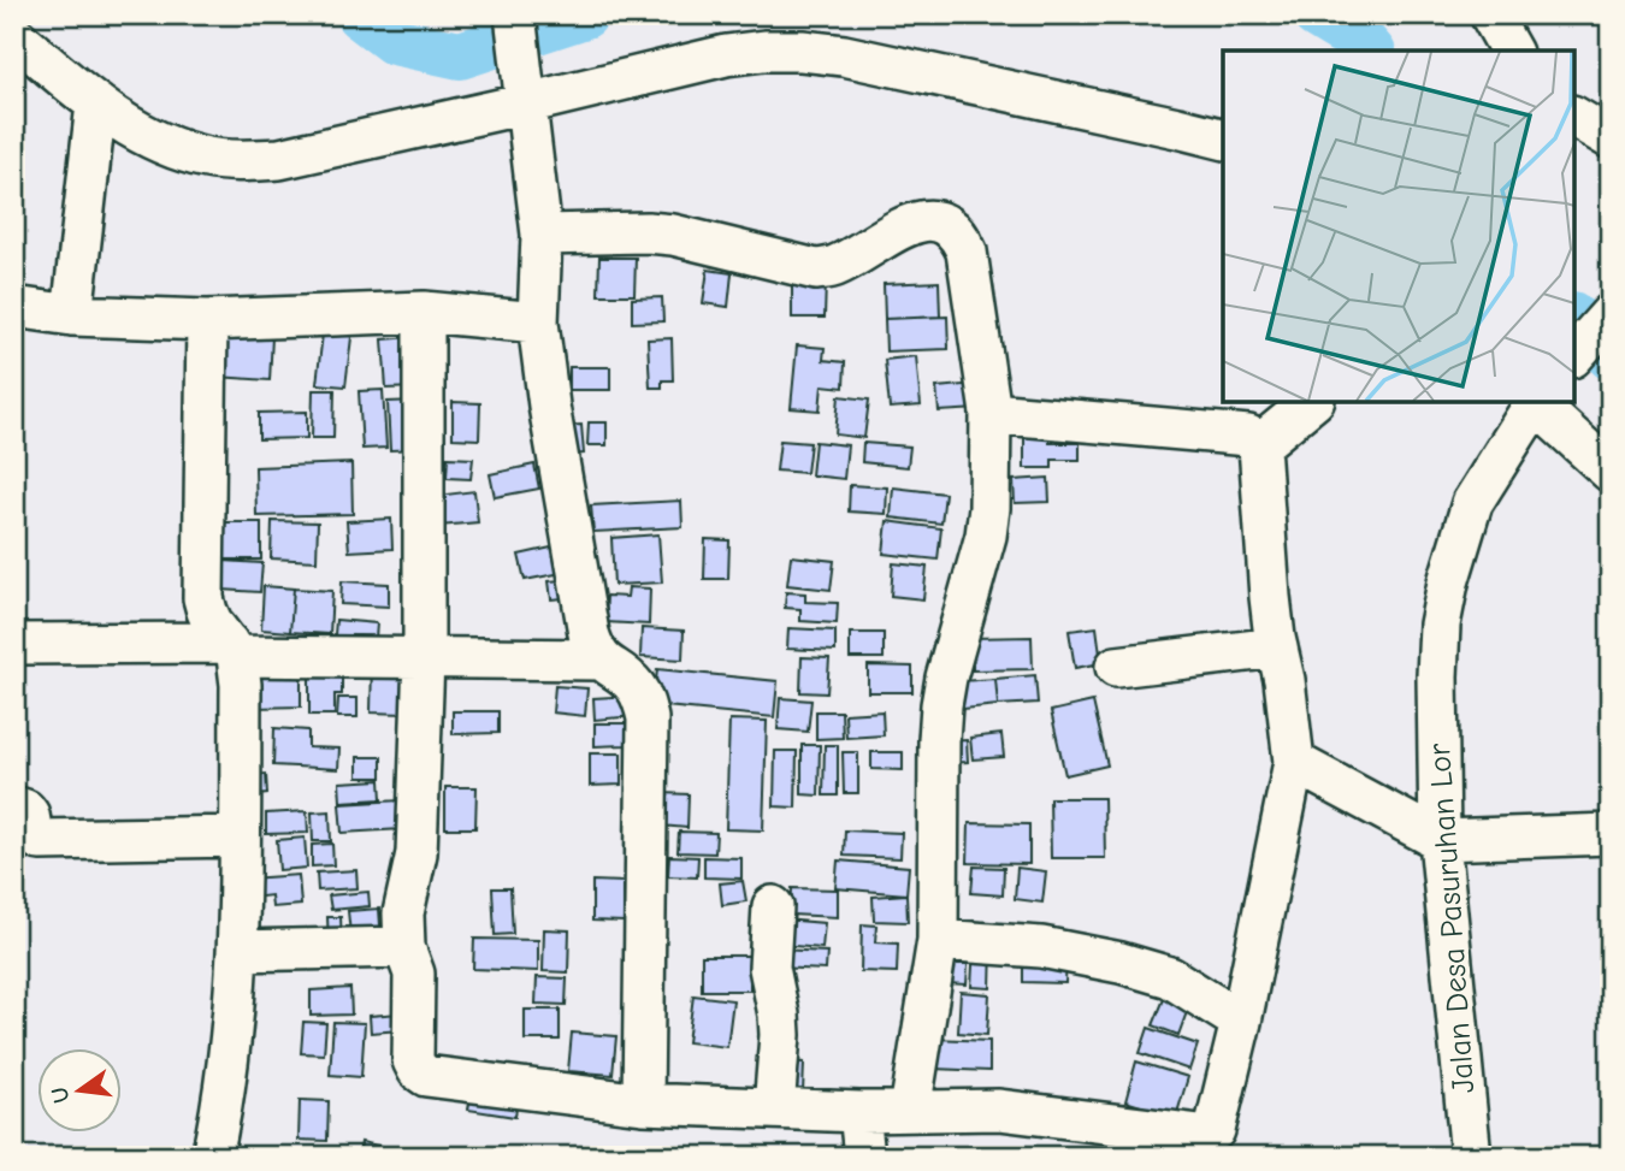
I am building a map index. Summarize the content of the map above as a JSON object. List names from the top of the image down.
{
  "streets": {
    "street": ["Jalan Desa Pasuruhan Lor"]
  },
  "north": "left"
}
